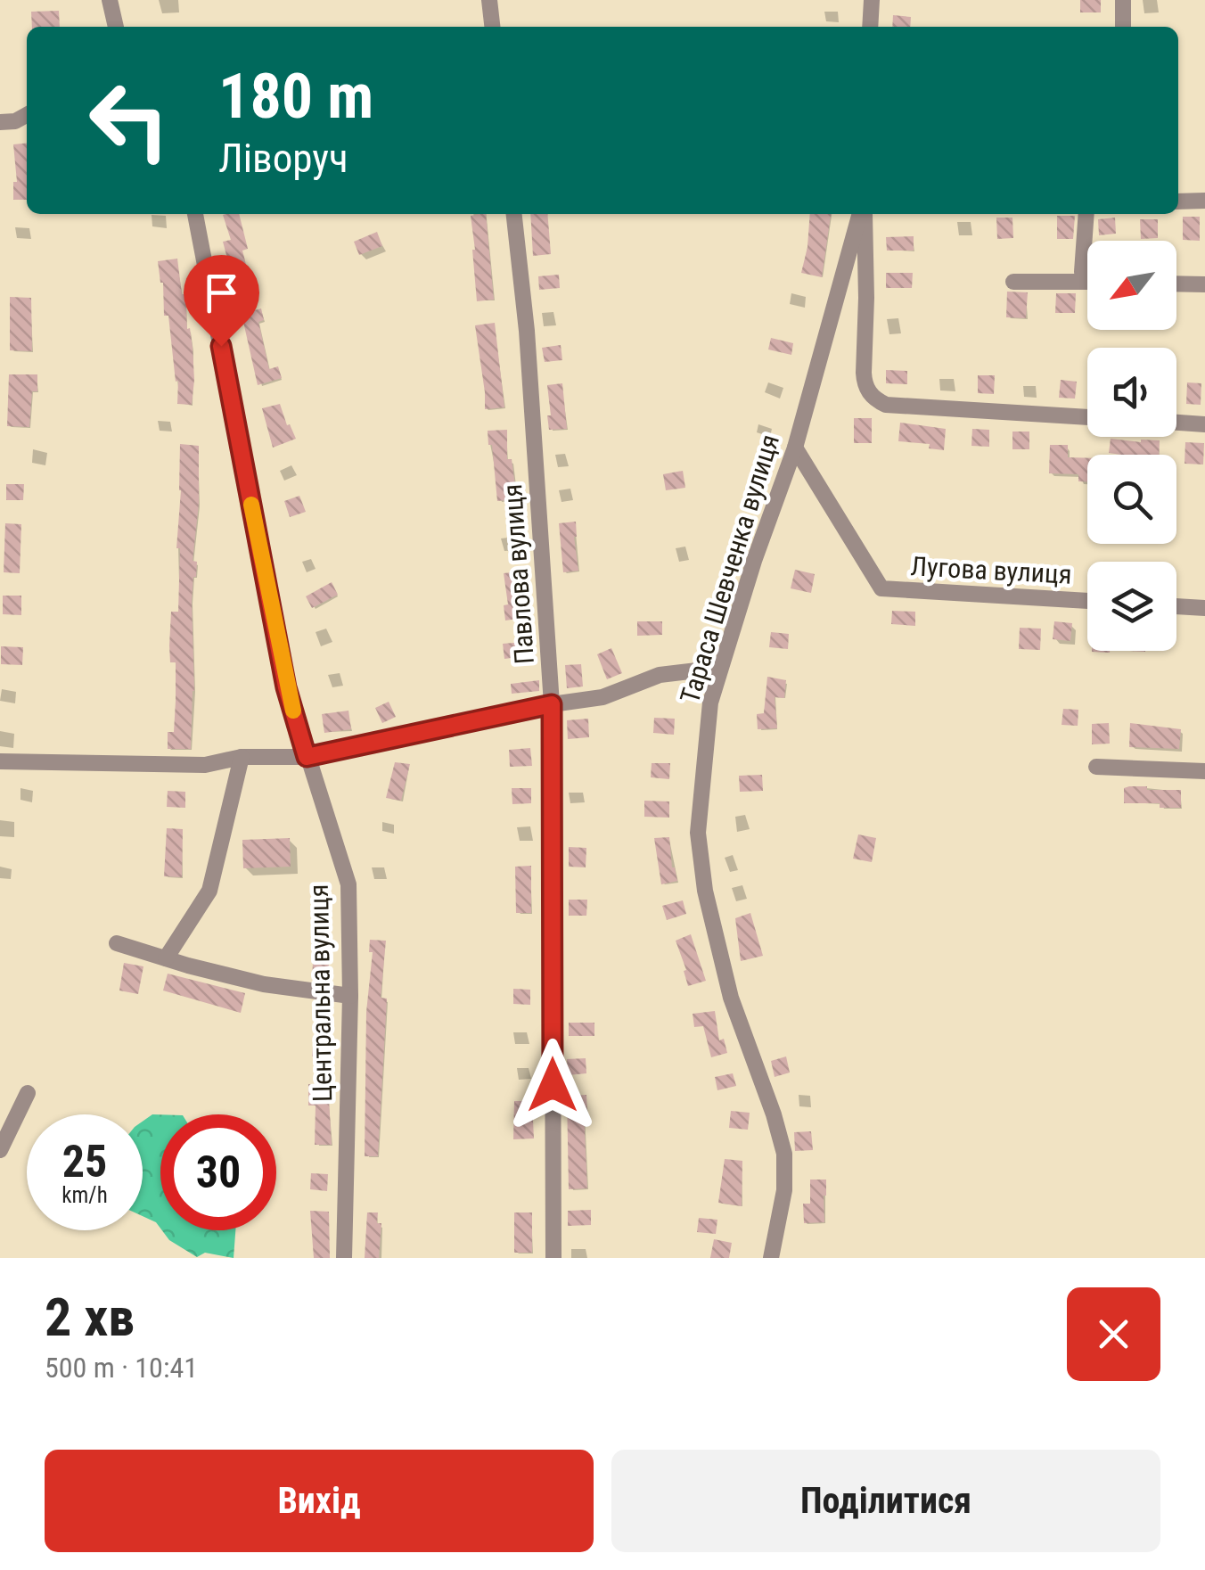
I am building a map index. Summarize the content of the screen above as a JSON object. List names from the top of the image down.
{
  "streets": {
    "street": [
      "Тараса Шевченка вулиця",
      "Лугова вулиця",
      "Павлова вулиця",
      "Центральна вулиця"
    ]
  },
  "crossings": [
    ["Тараса Шевченка вулиця", "Лугова вулиця"]
  ],
  "north": "bottom left",
  "page": {
    "turn": ["180 m", "Ліворуч"],
    "speed": "25 km/h",
    "limit": "30",
    "heading": ["2 хв", "500 m · 10:41"],
    "buttons": ["Вихід", "Поділитися"]
  }
}
